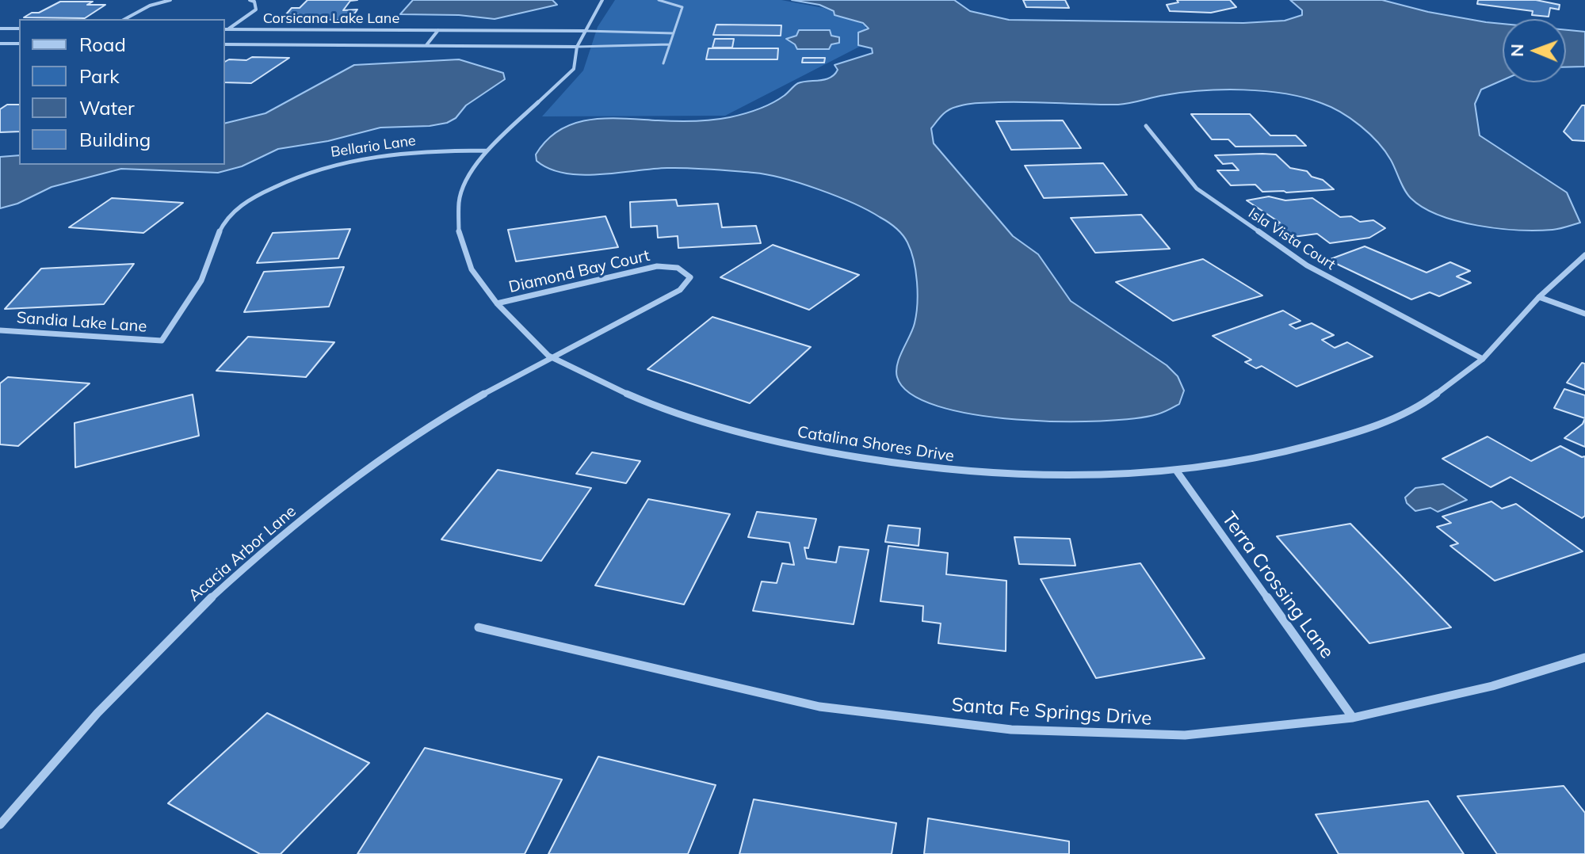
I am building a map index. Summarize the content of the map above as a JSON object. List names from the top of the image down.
{
  "streets": {
    "street": [
      "Corsicana Lake Lane",
      "Bellario Lane",
      "Isla Vista Court",
      "Diamond Bay Court",
      "Sandia Lake Lane",
      "Catalina Shores Drive",
      "Acacia Arbor Lane",
      "Terra Crossing Lane",
      "Santa Fe Springs Drive"
    ]
  },
  "crossings": [
    ["Corsicana Lake Lane", "Catalina Shores Drive"],
    ["Bellario Lane", "Sandia Lake Lane"],
    ["Bellario Lane", "Catalina Shores Drive"],
    ["Isla Vista Court", "Catalina Shores Drive"],
    ["Diamond Bay Court", "Catalina Shores Drive"],
    ["Diamond Bay Court", "Acacia Arbor Lane"],
    ["Catalina Shores Drive", "Acacia Arbor Lane"],
    ["Catalina Shores Drive", "Terra Crossing Lane"],
    ["Terra Crossing Lane", "Santa Fe Springs Drive"]
  ],
  "legend": [
    "Road",
    "Park",
    "Water",
    "Building"
  ],
  "north": "left"
}
